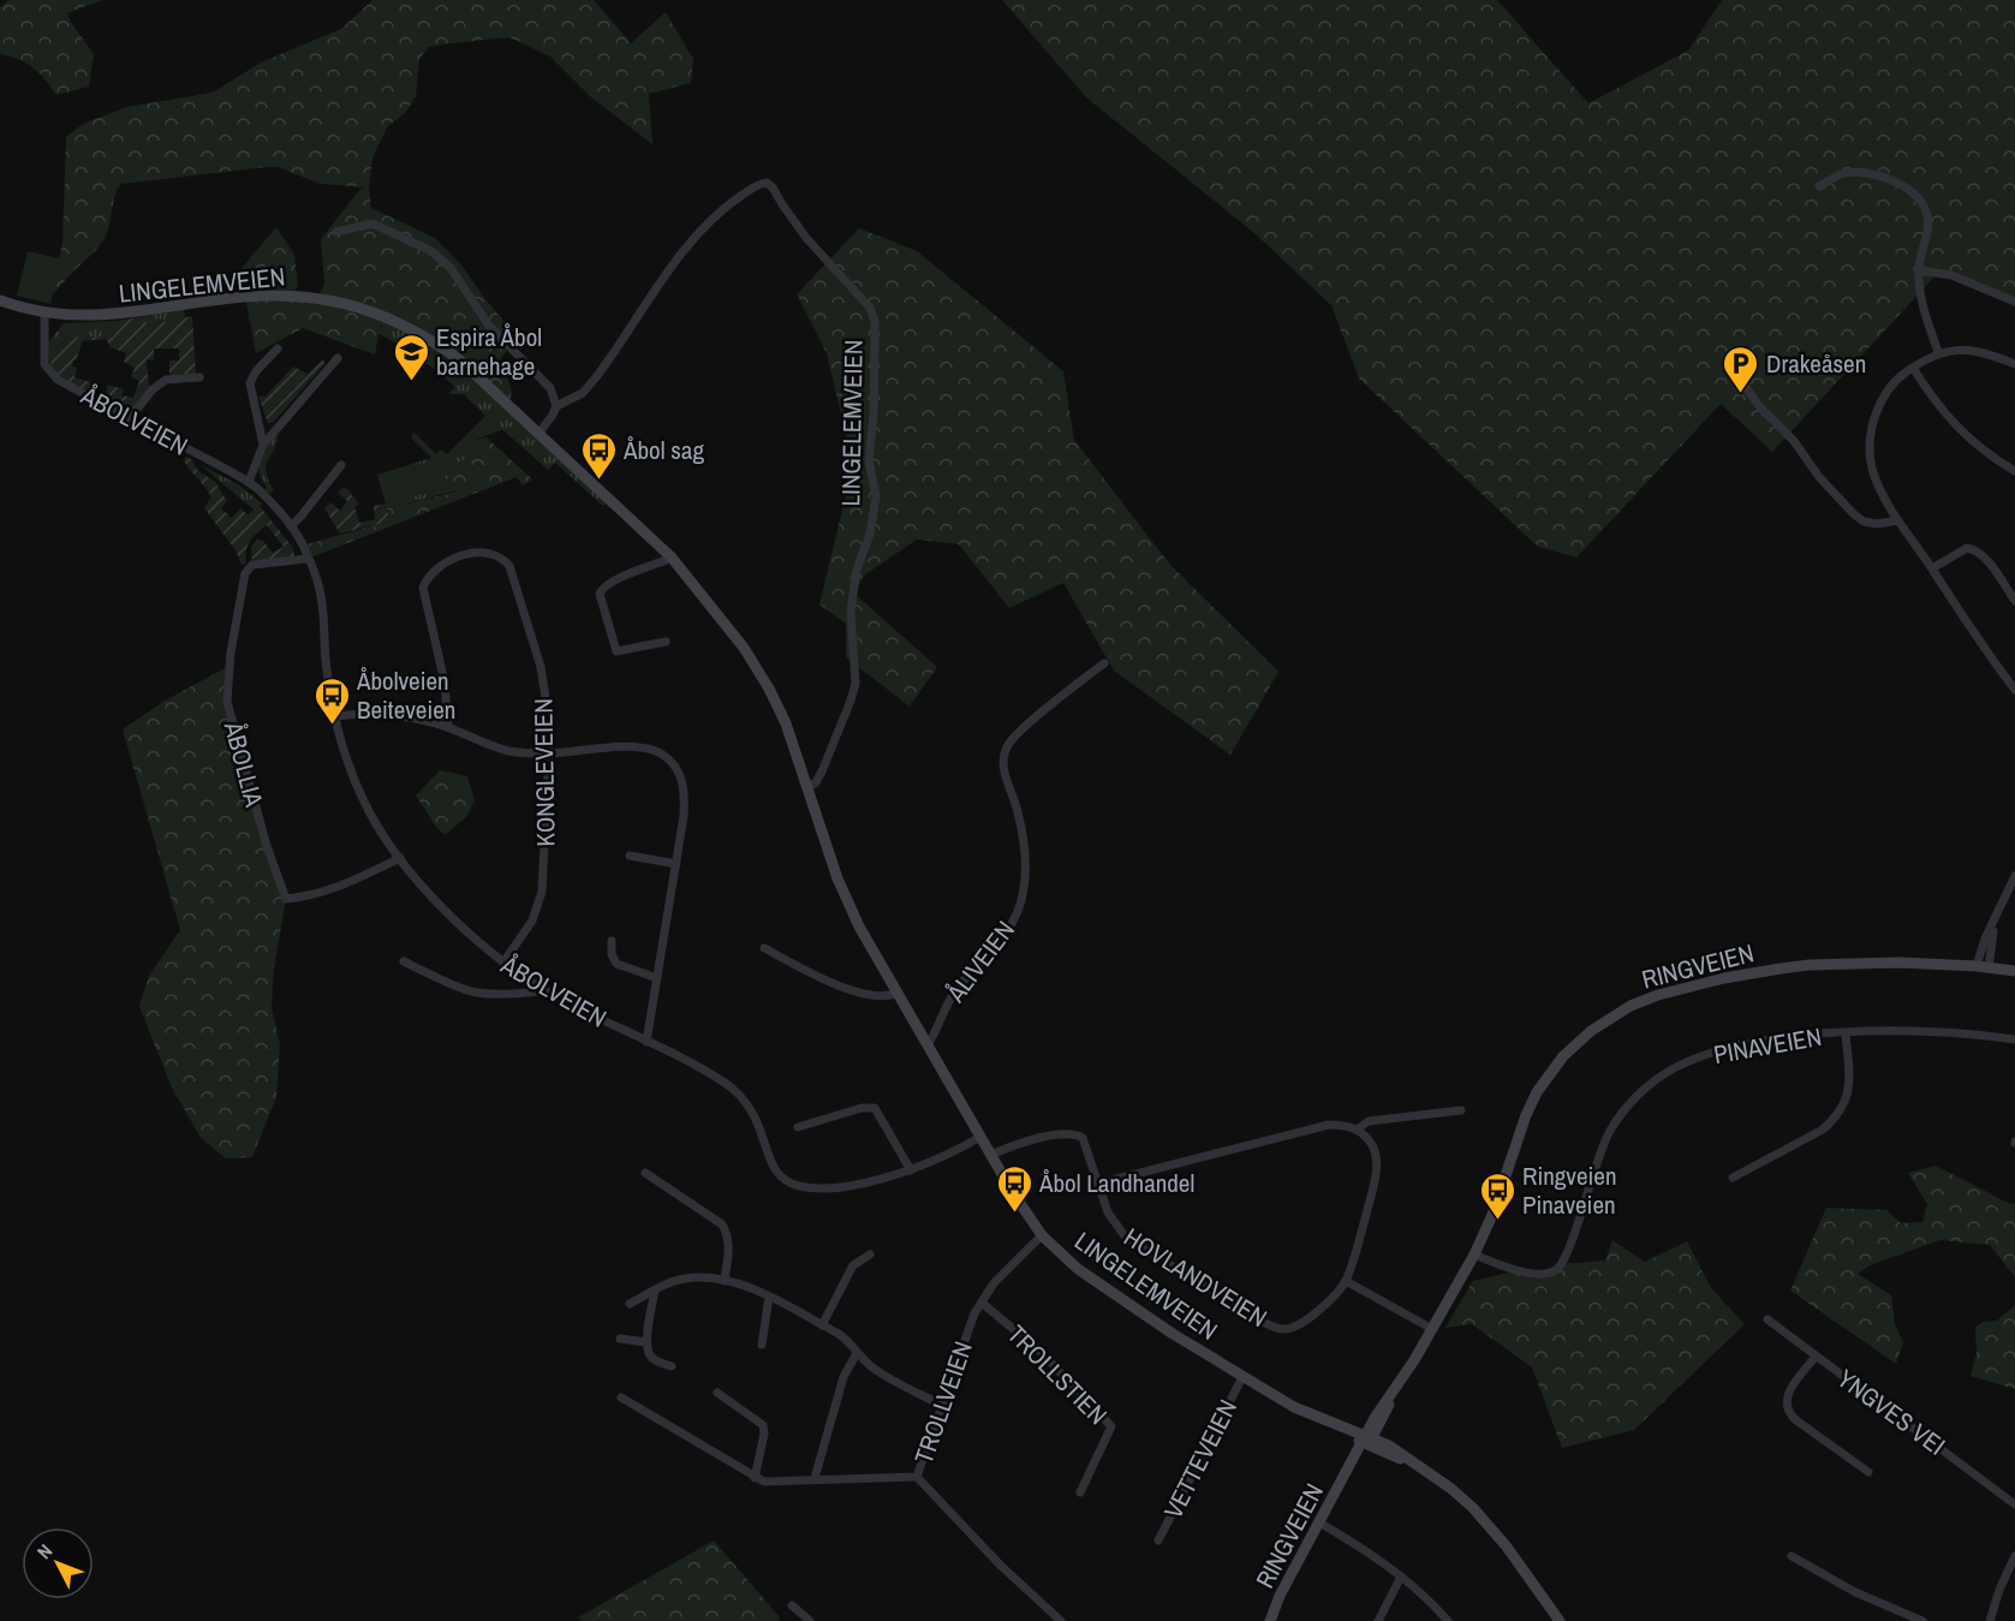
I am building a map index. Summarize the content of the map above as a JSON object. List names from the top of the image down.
{
  "streets": {
    "main road": ["LINGELEMVEIEN", "RINGVEIEN"],
    "street": [
      "ÅBOLVEIEN",
      "ÅBOLLIA",
      "KONGLEVEIEN",
      "ÅLIVEIEN",
      "PINAVEIEN",
      "HOVLANDVEIEN",
      "TROLLSTIEN",
      "TROLLVEIEN",
      "YNGVES VEI",
      "VETTEVEIEN"
    ]
  },
  "crossings": [
    ["LINGELEMVEIEN", "ÅBOLVEIEN"],
    ["LINGELEMVEIEN", "ÅLIVEIEN"],
    ["LINGELEMVEIEN", "RINGVEIEN"],
    ["LINGELEMVEIEN", "HOVLANDVEIEN"],
    ["LINGELEMVEIEN", "TROLLVEIEN"],
    ["LINGELEMVEIEN", "VETTEVEIEN"],
    ["ÅBOLVEIEN", "ÅBOLLIA"],
    ["ÅBOLVEIEN", "KONGLEVEIEN"],
    ["RINGVEIEN", "PINAVEIEN"],
    ["TROLLSTIEN", "TROLLVEIEN"]
  ],
  "places": {
    "school or university": ["Espira Åbol barnehage"],
    "parking": ["Drakeåsen"],
    "bus stop": [
      "Åbol sag",
      "Åbolveien Beiteveien",
      "Åbol Landhandel",
      "Ringveien Pinaveien"
    ]
  },
  "north": "top left"
}
